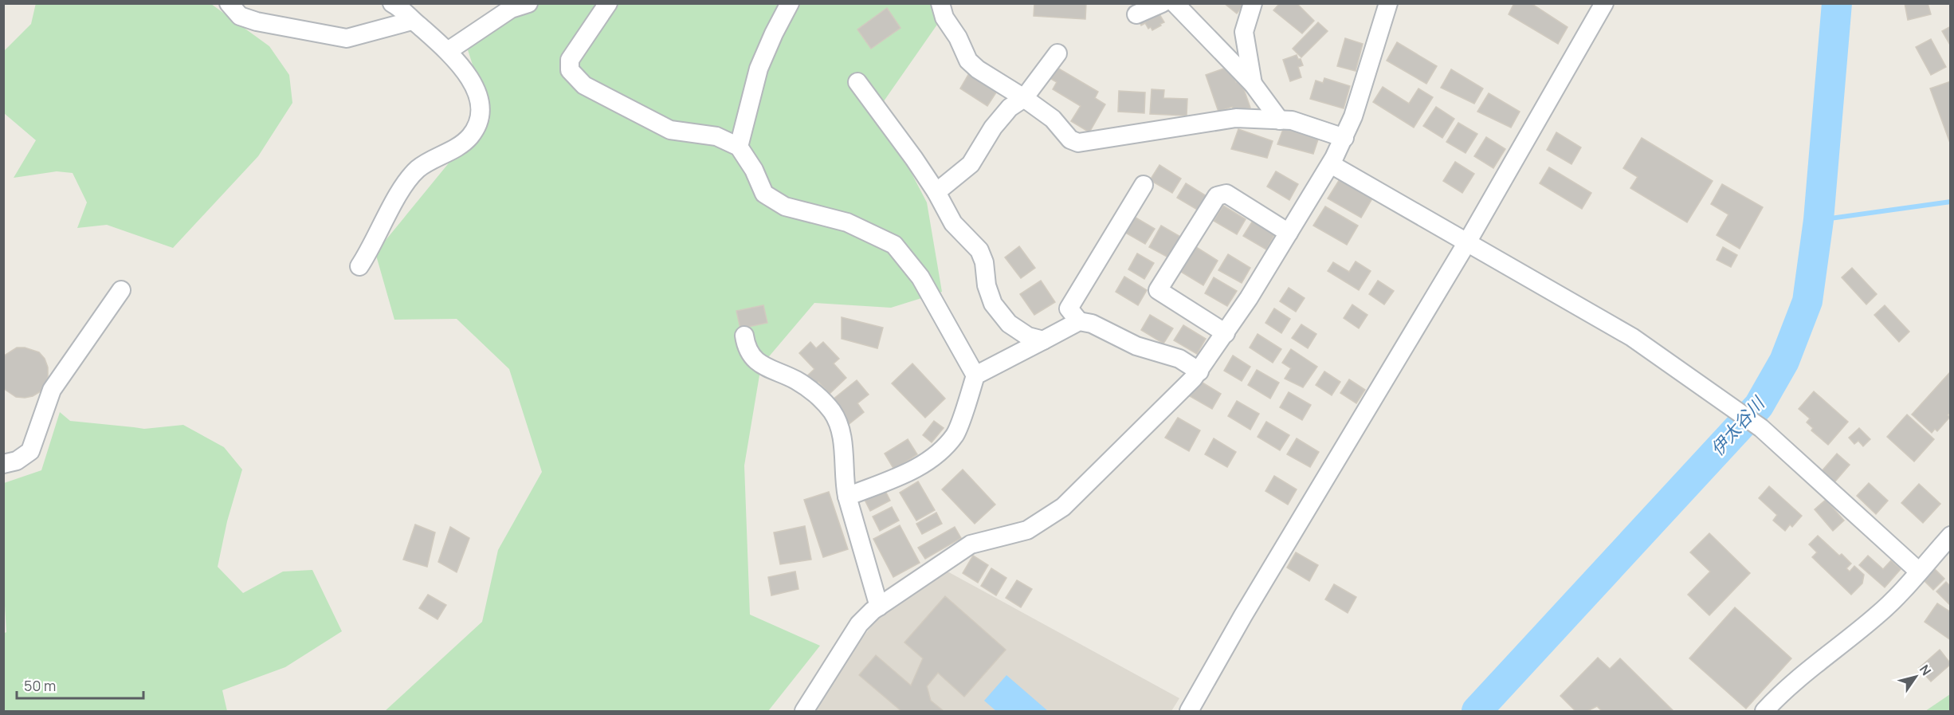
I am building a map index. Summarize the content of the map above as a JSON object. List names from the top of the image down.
{
  "water": ["伊太谷川"],
  "scale_bar": "50 m",
  "north": "top right"
}
